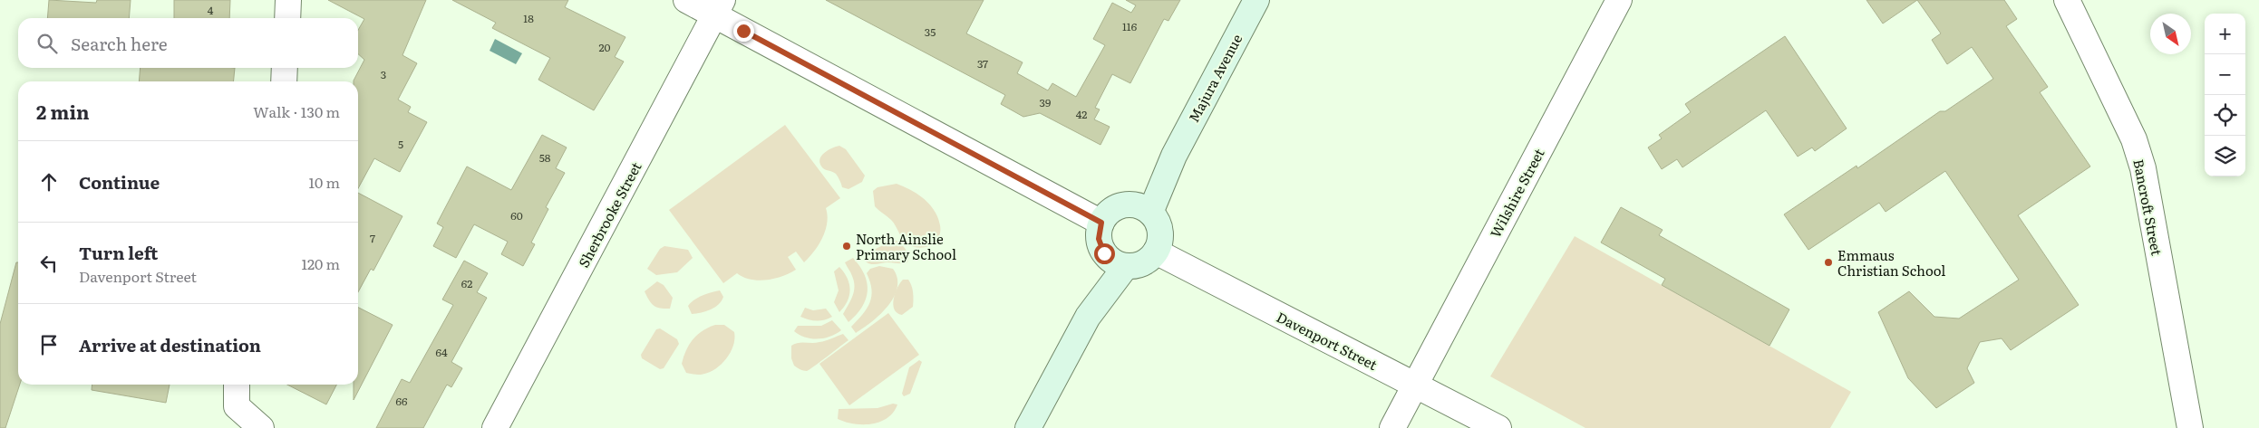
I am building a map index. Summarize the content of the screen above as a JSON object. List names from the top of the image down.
{
  "streets": {
    "main road": ["Majura Avenue"],
    "street": [
      "Wilshire Street",
      "Bancroft Street",
      "Sherbrooke Street",
      "Davenport Street"
    ]
  },
  "crossings": [
    ["Majura Avenue", "Davenport Street"],
    ["Wilshire Street", "Davenport Street"]
  ],
  "places": ["North Ainslie Primary School", "Emmaus Christian School"],
  "house_numbers": [
    "4",
    "18",
    "116",
    "35",
    "20",
    "37",
    "3",
    "39",
    "42",
    "5",
    "58",
    "60",
    "7",
    "62",
    "64",
    "66"
  ],
  "north": "bottom right",
  "page": {
    "map_buttons": ["+", "−"],
    "search": "Search here",
    "heading": ["2 min", "Walk · 130 m"],
    "list": [
      ["Continue", "10 m"],
      ["Turn left", "Davenport Street", "120 m"],
      "Arrive at destination"
    ]
  }
}
